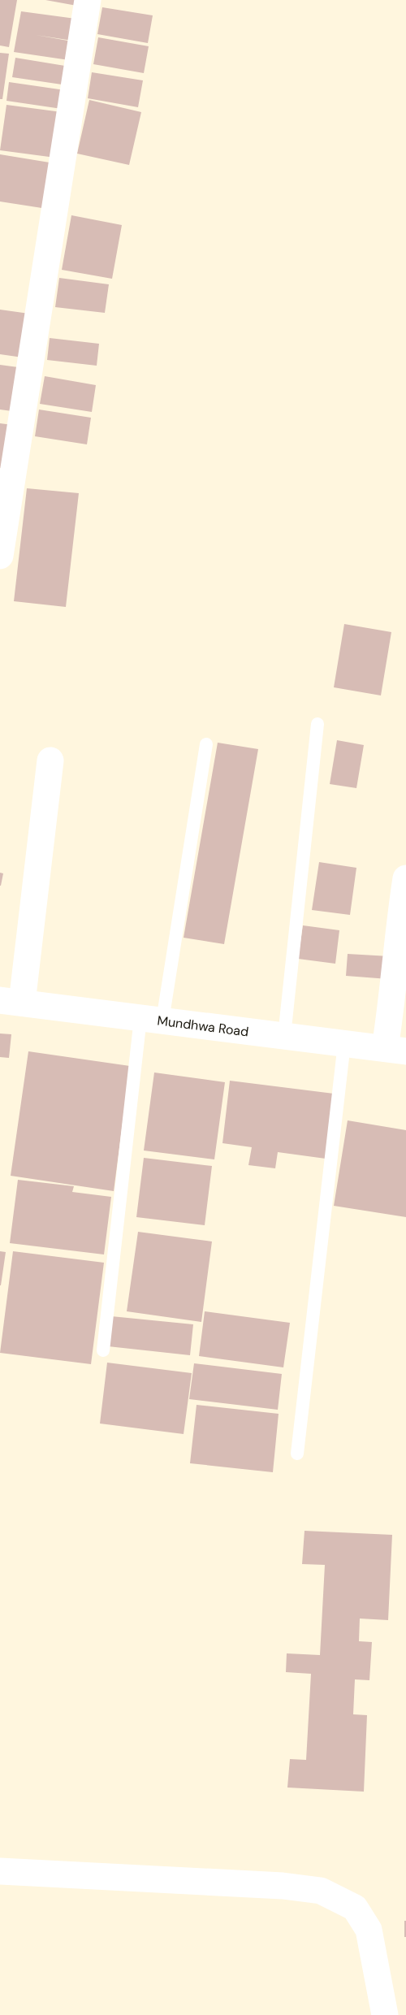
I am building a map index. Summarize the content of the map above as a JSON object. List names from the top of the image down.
{
  "streets": {
    "street": ["Mundhwa Road"]
  }
}
